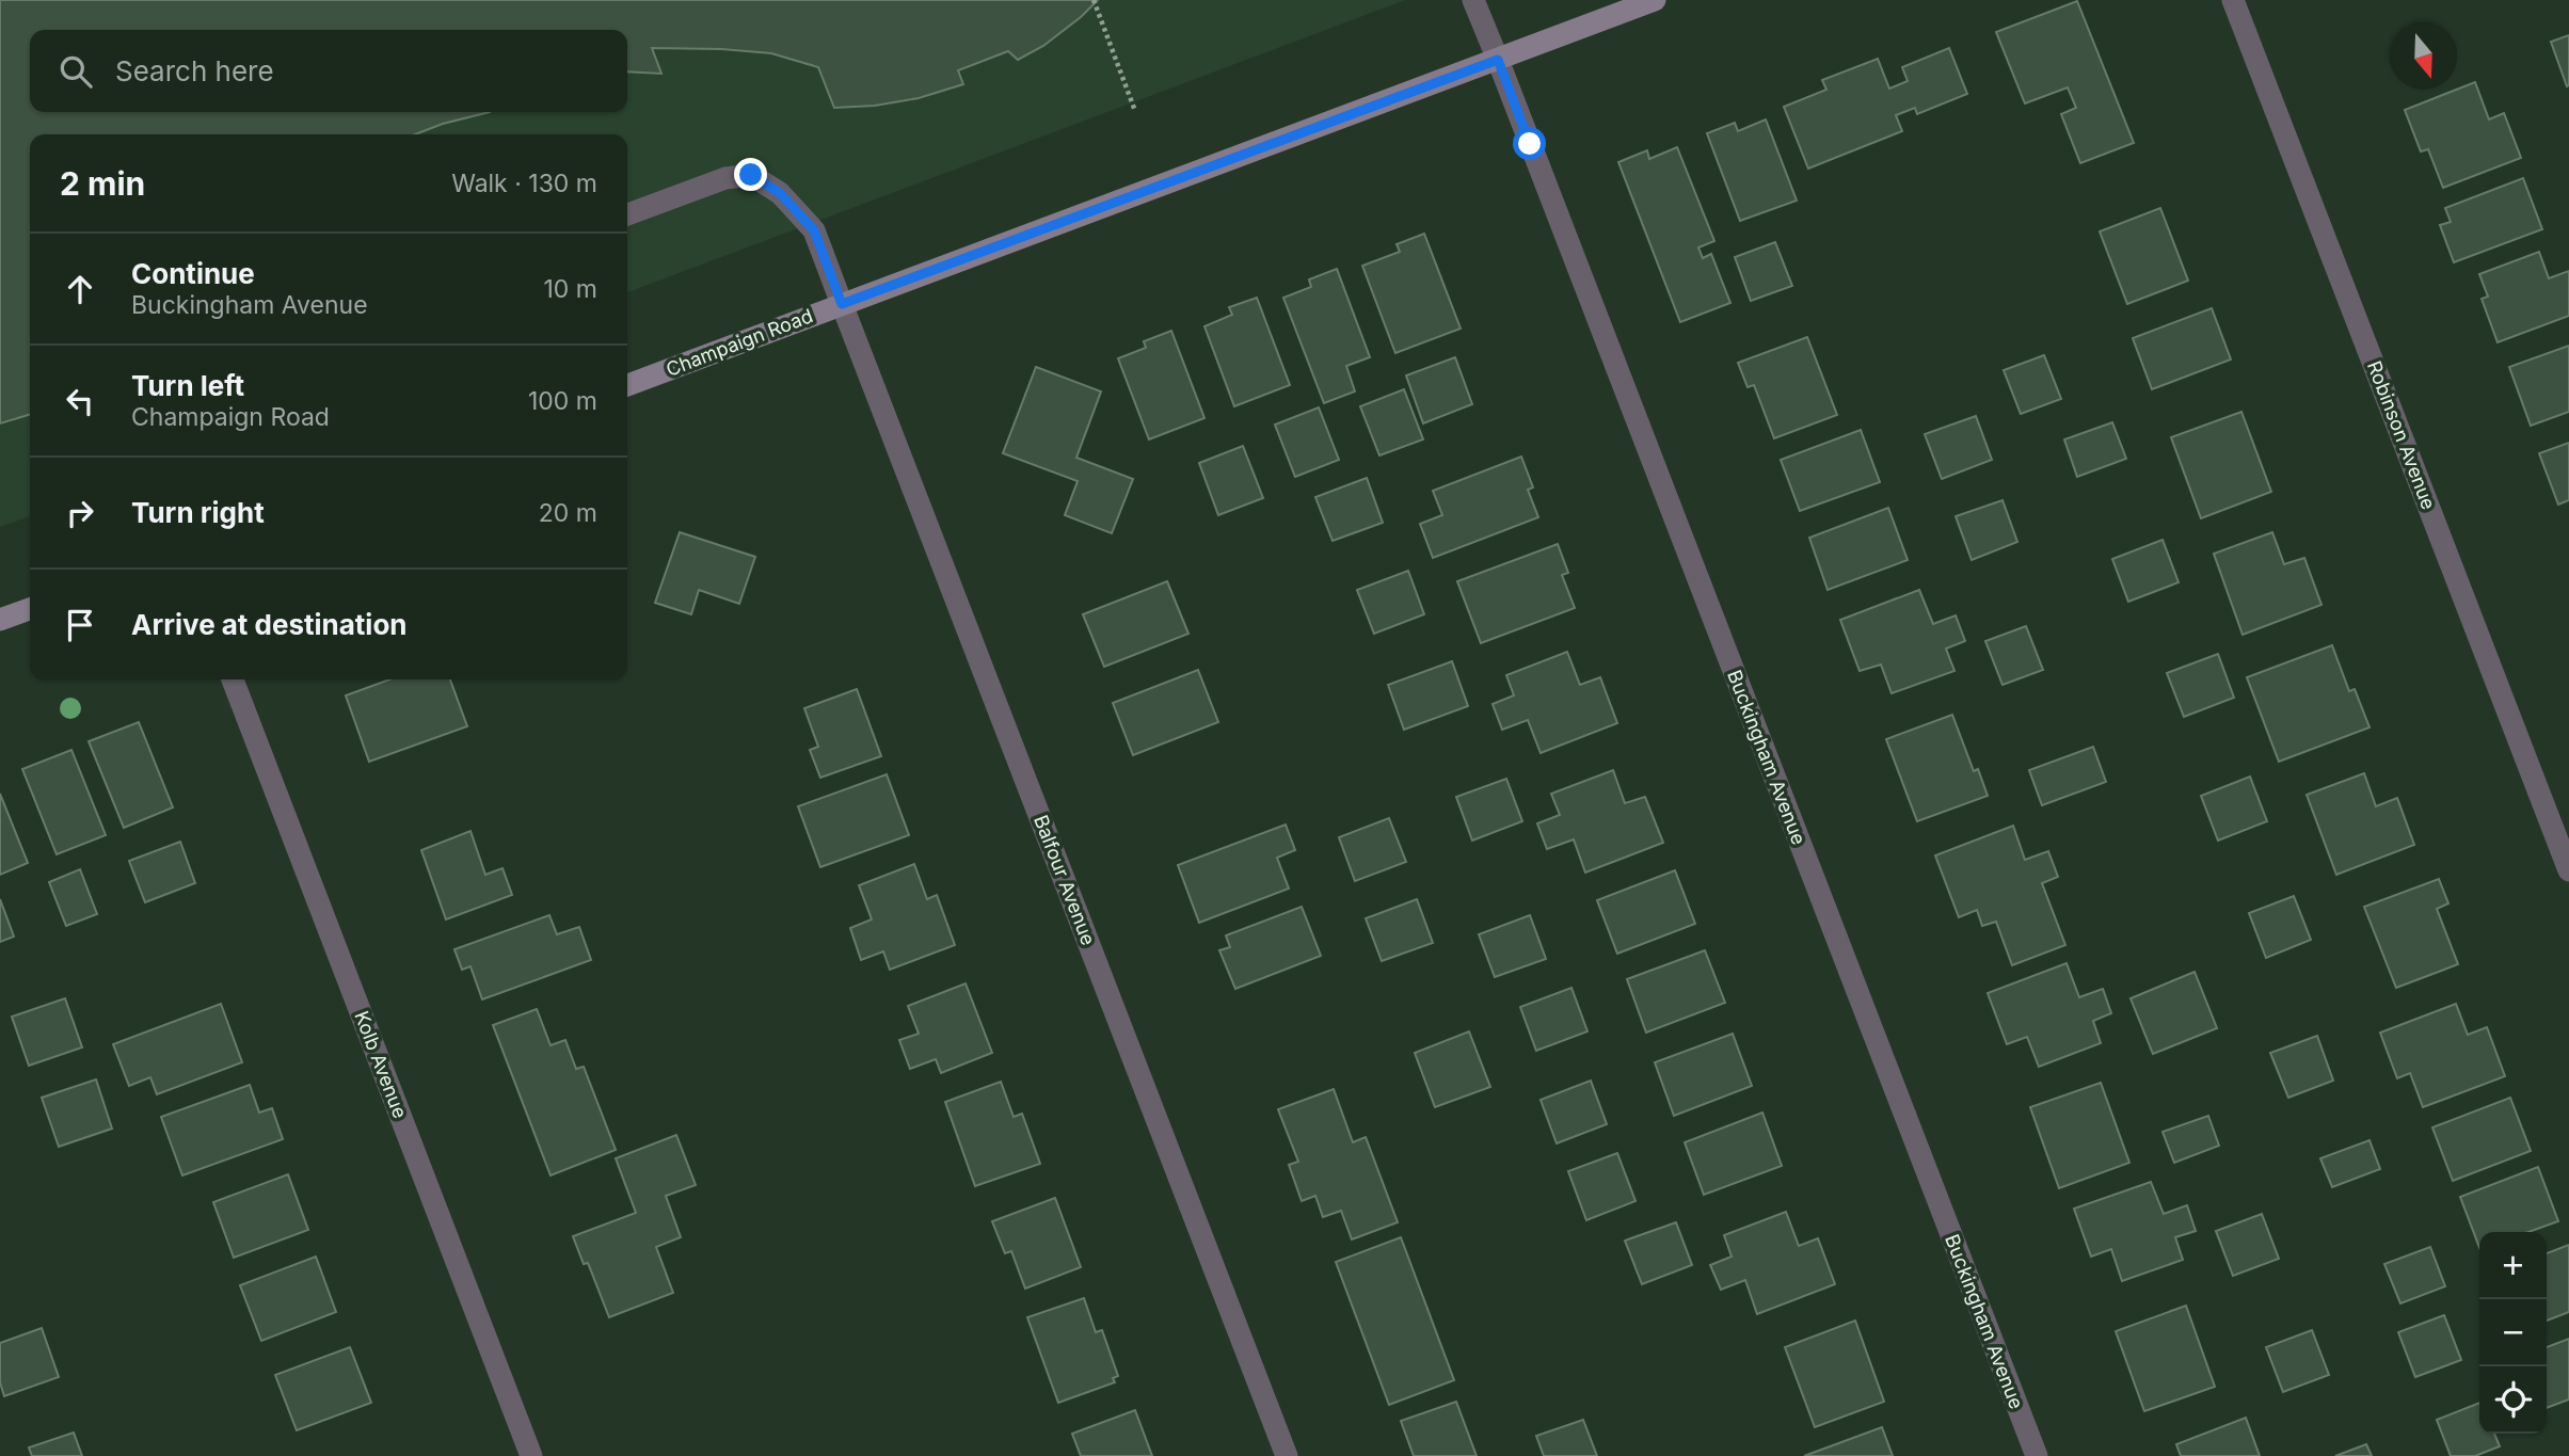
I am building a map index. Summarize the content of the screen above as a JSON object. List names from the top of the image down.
{
  "streets": {
    "street": [
      "Champaign Road",
      "Robinson Avenue",
      "Buckingham Avenue",
      "Balfour Avenue",
      "Kolb Avenue"
    ]
  },
  "crossings": [
    ["Champaign Road", "Buckingham Avenue"],
    ["Champaign Road", "Balfour Avenue"]
  ],
  "north": "bottom",
  "page": {
    "search": "Search here",
    "heading": ["2 min", "Walk · 130 m"],
    "list": [
      ["Continue", "Buckingham Avenue", "10 m"],
      ["Turn left", "Champaign Road", "100 m"],
      ["Turn right", "20 m"],
      "Arrive at destination"
    ],
    "map_buttons": ["+", "−"]
  }
}
